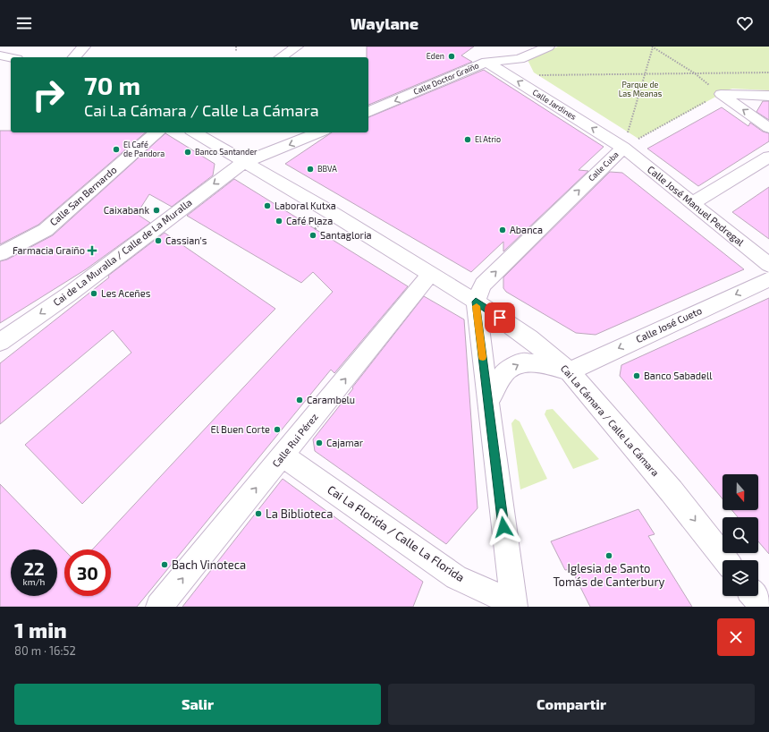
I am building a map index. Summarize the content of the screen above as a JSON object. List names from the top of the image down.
{
  "streets": {
    "street": [
      "Calle Doctor Graíño",
      "Calle Jardines",
      "Calle Cuba",
      "Calle San Bernardo",
      "Calle José Manuel Pedregal",
      "Cai de La Muralla / Calle de La Muralla",
      "Calle José Cueto",
      "Cai La Cámara / Calle La Cámara",
      "Calle Rui Pérez",
      "Cai La Florida / Calle La Florida"
    ]
  },
  "crossings": [
    ["Calle Doctor Graíño", "Calle Jardines"],
    ["Calle Jardines", "Calle Cuba"],
    ["Calle Jardines", "Calle José Manuel Pedregal"],
    ["Calle Cuba", "Calle José Manuel Pedregal"],
    ["Calle Cuba", "Cai La Cámara / Calle La Cámara"],
    ["Cai de La Muralla / Calle de La Muralla", "Cai La Cámara / Calle La Cámara"],
    ["Calle José Cueto", "Cai La Cámara / Calle La Cámara"],
    ["Cai La Cámara / Calle La Cámara", "Calle Rui Pérez"],
    ["Calle Rui Pérez", "Cai La Florida / Calle La Florida"]
  ],
  "one_way": [
    "Calle Doctor Graíño",
    "Calle Jardines",
    "Calle Cuba",
    "Cai de La Muralla / Calle de La Muralla",
    "Calle José Cueto",
    "Cai La Cámara / Calle La Cámara",
    "Calle Rui Pérez"
  ],
  "parks": ["Parque de Las Meanas"],
  "places": {
    "other": [
      "Eden",
      "El Atrio",
      "El Café de Pandora",
      "Banco Santander",
      "BBVA",
      "Laboral Kutxa",
      "Caixabank",
      "Café Plaza",
      "Abanca",
      "Santagloria",
      "Cassian's",
      "Les Aceñes",
      "Banco Sabadell",
      "Carambelu",
      "El Buen Corte",
      "Cajamar",
      "La Biblioteca",
      "Iglesia de Santo Tomás de Canterbury",
      "Bach Vinoteca"
    ],
    "health": ["Farmacia Graiño"]
  },
  "north": "bottom",
  "page": {
    "header": "Waylane",
    "turn": ["70 m", "Cai La Cámara / Calle La Cámara"],
    "speed": "22 km/h",
    "limit": "30",
    "heading": ["1 min", "80 m · 16:52"],
    "buttons": ["Salir", "Compartir"]
  }
}
